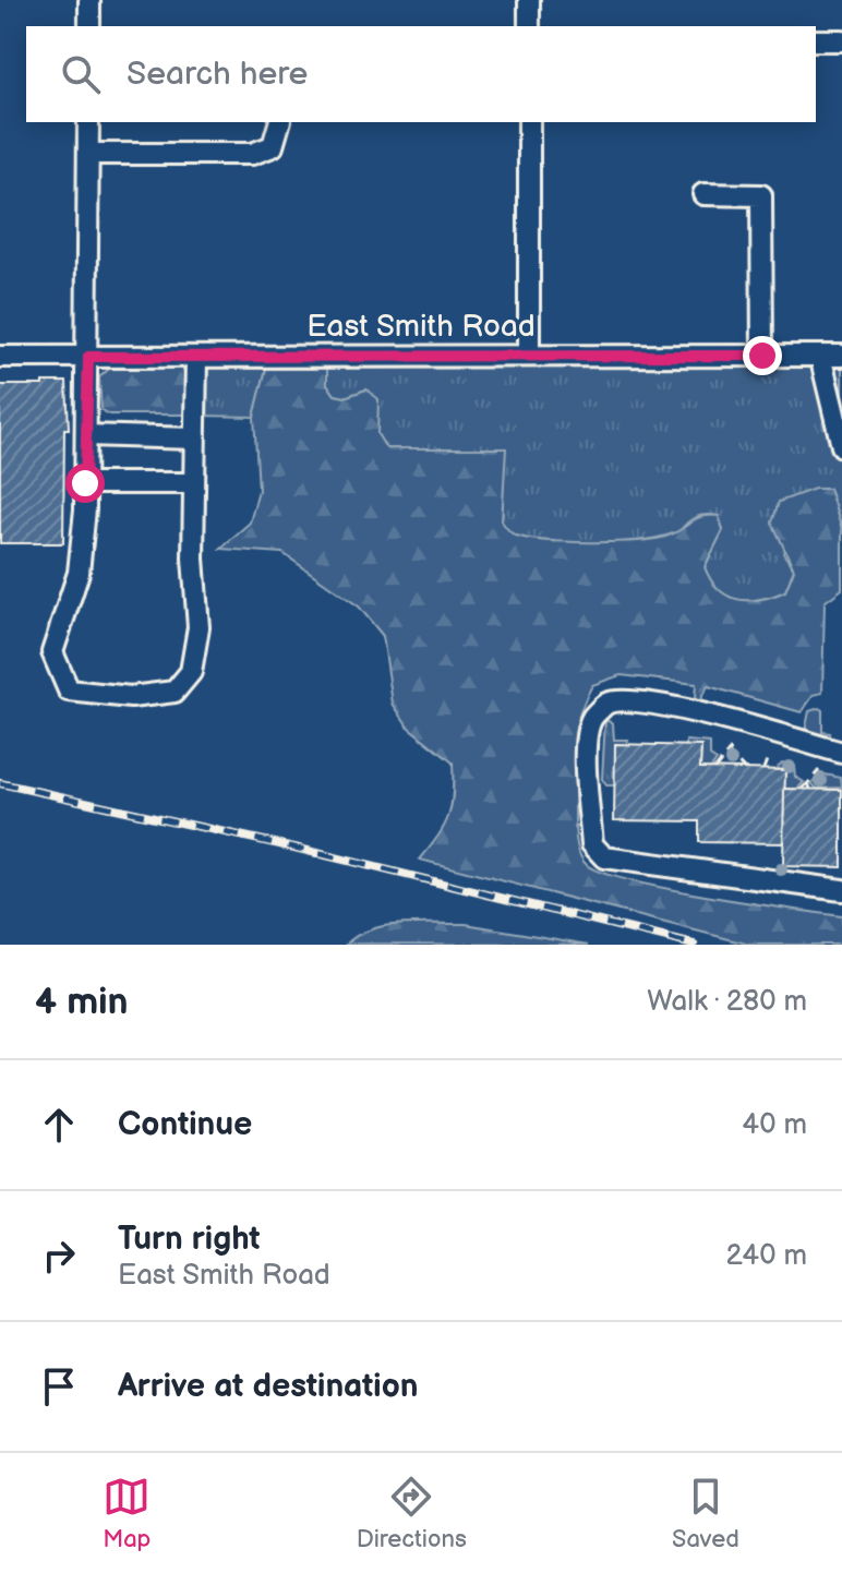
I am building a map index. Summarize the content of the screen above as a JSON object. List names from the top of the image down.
{
  "streets": {
    "street": ["East Smith Road"]
  },
  "page": {
    "search": "Search here",
    "heading": ["4 min", "Walk · 280 m"],
    "list": [
      ["Continue", "40 m"],
      ["Turn right", "East Smith Road", "240 m"],
      "Arrive at destination"
    ],
    "nav": ["Map", "Directions", "Saved"]
  }
}
